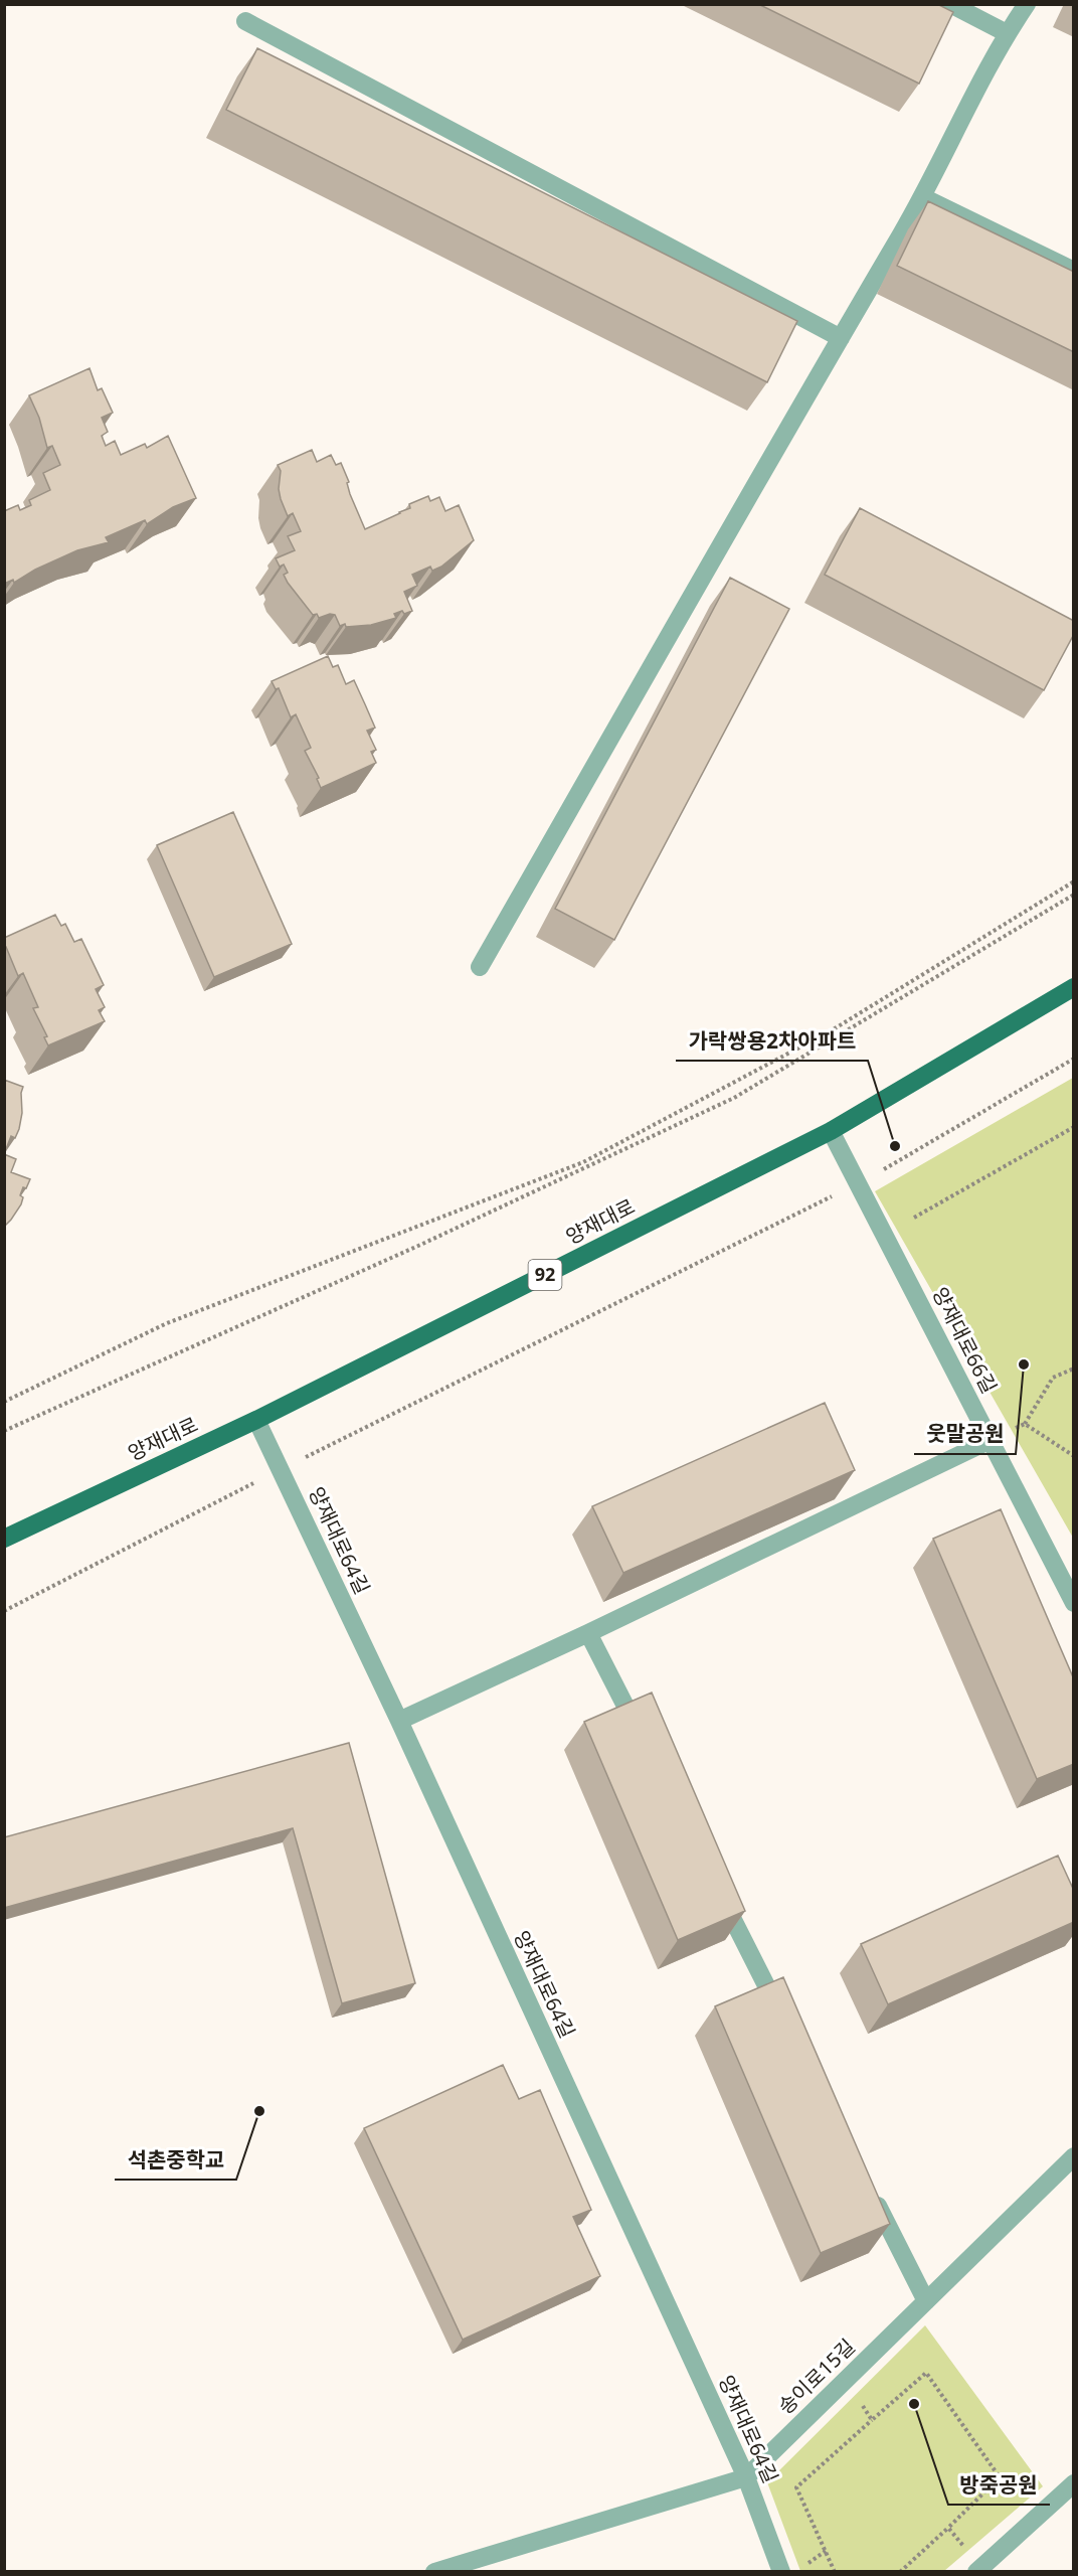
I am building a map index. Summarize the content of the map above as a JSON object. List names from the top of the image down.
{
  "streets": {
    "main road": ["양재대로", "92"],
    "street": ["양재대로66길", "양재대로64길", "송이로15길"]
  },
  "crossings": [
    ["양재대로", "양재대로66길"],
    ["양재대로", "양재대로64길"],
    ["양재대로64길", "송이로15길"]
  ],
  "places": [
    "가락쌍용2차아파트",
    "웃말공원",
    "석촌중학교",
    "방죽공원"
  ]
}
